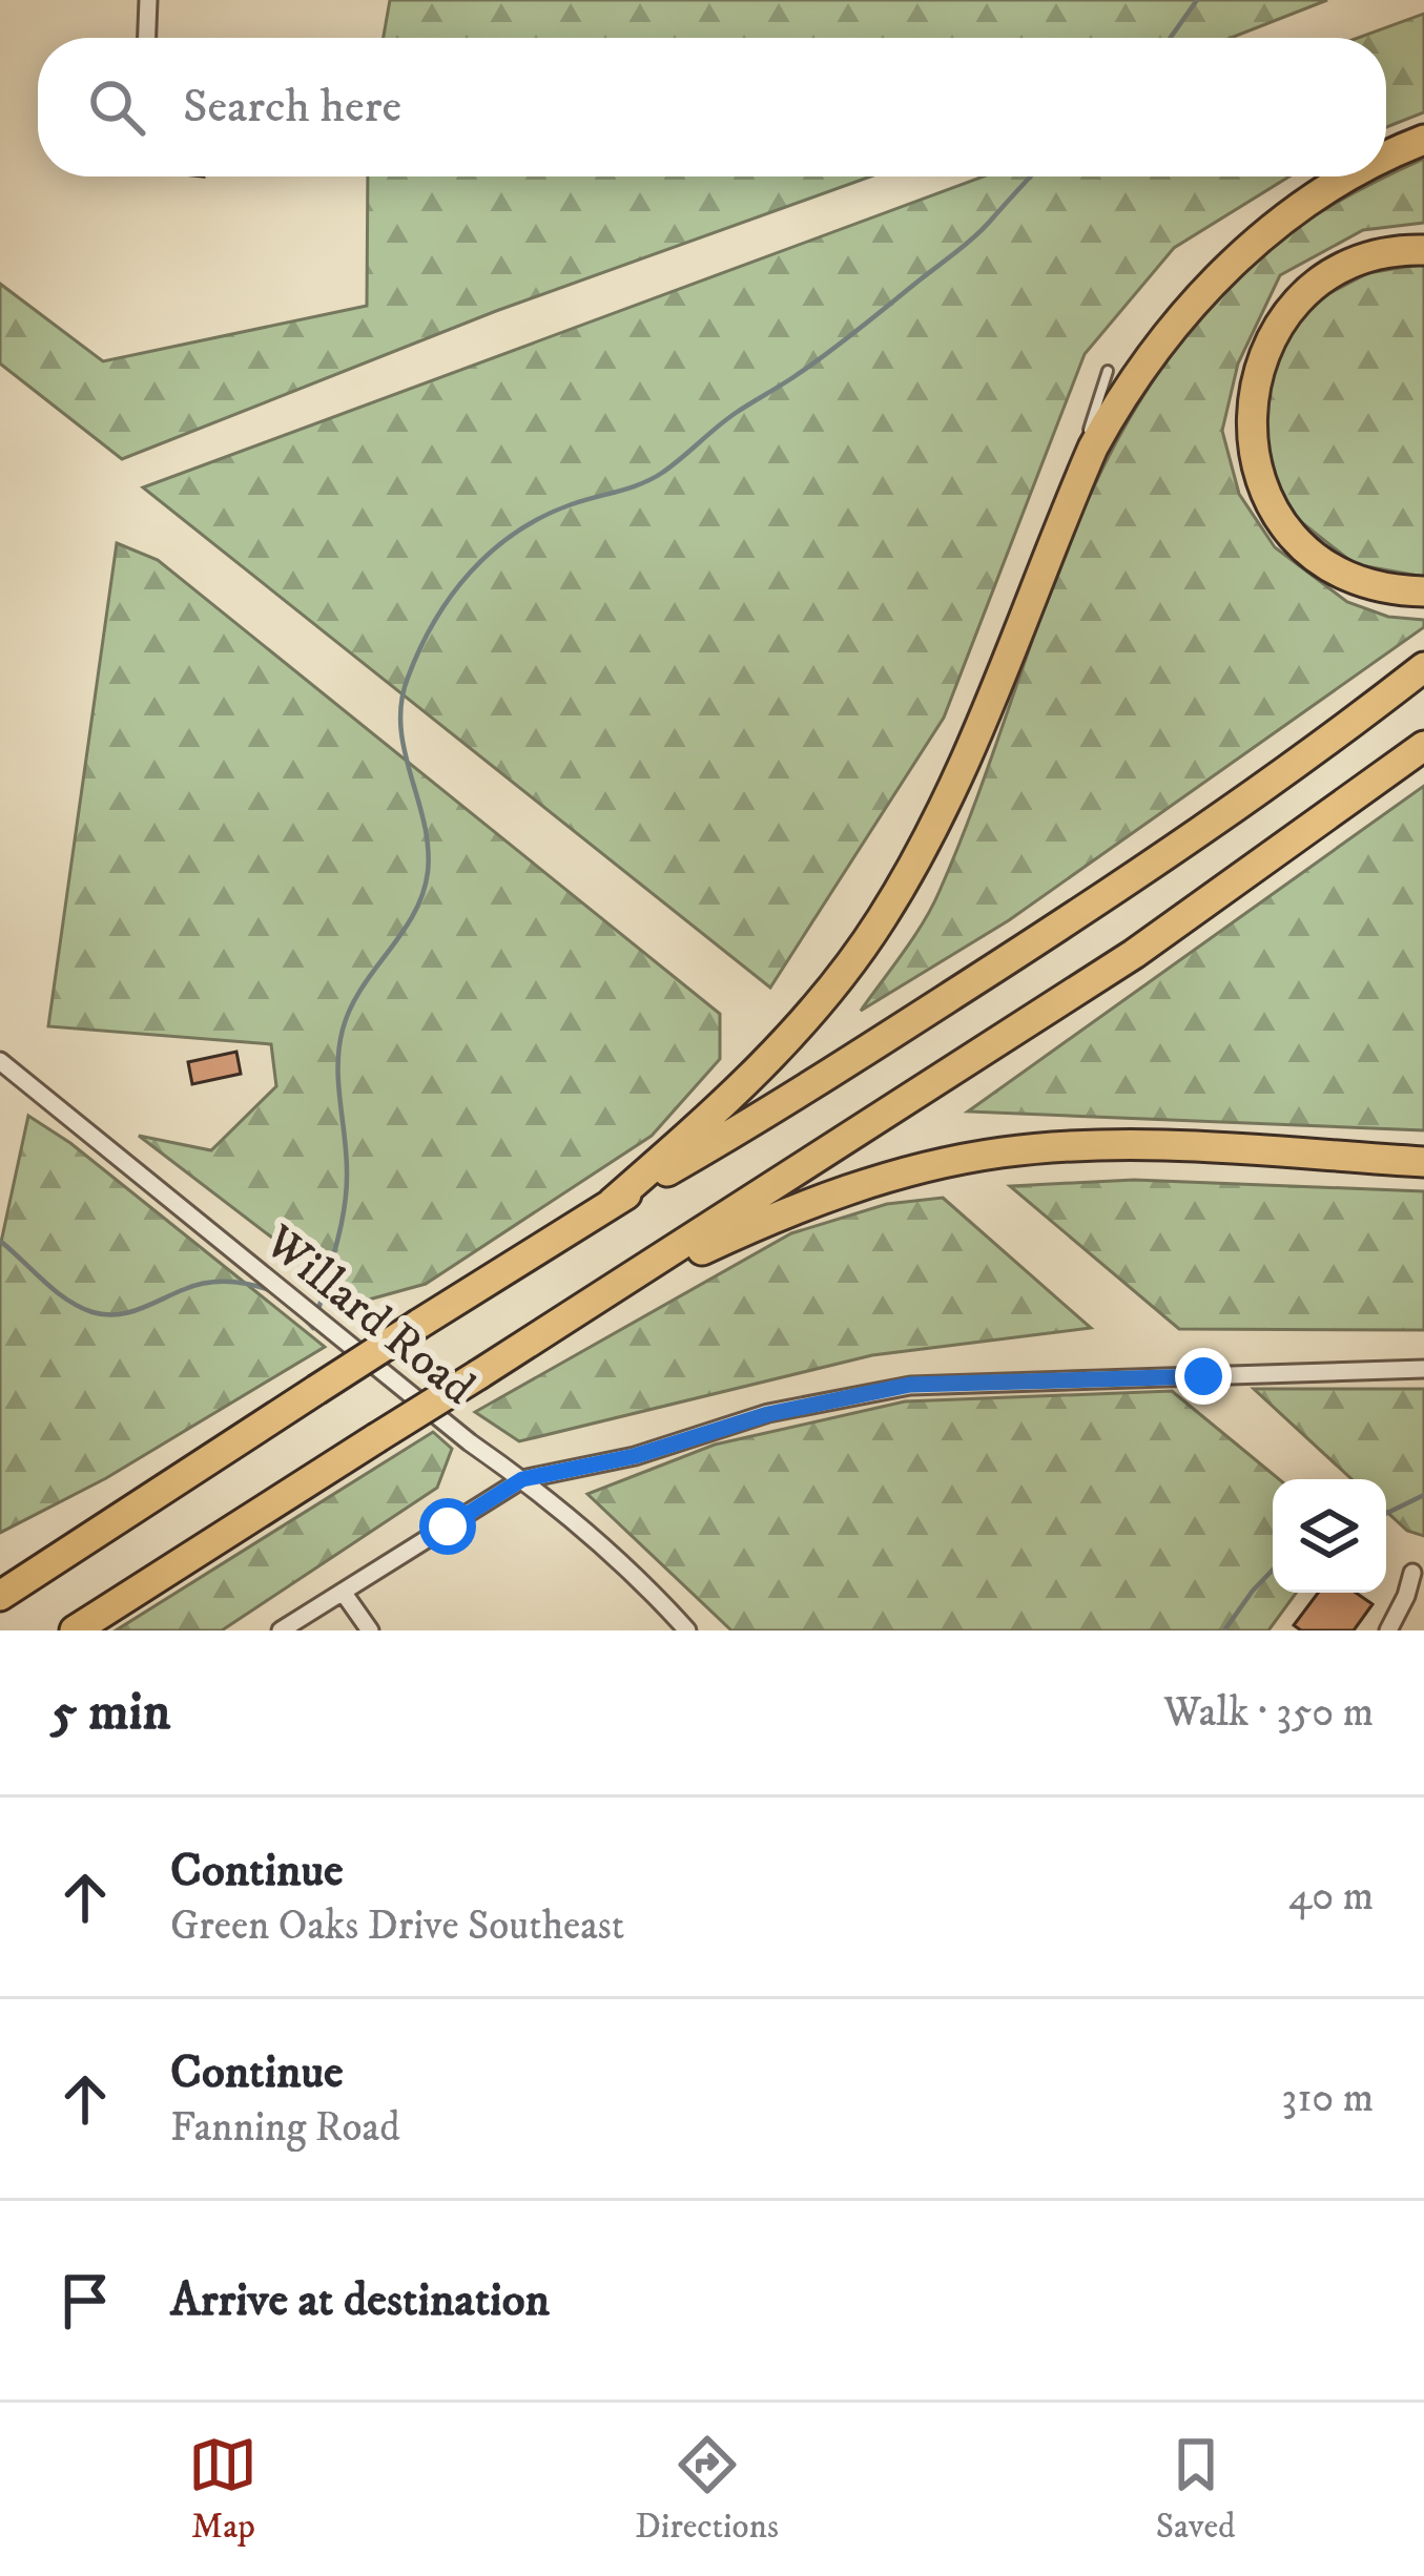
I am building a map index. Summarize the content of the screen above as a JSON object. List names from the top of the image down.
{
  "streets": {
    "street": ["Willard Road"]
  },
  "page": {
    "search": "Search here",
    "heading": ["5 min", "Walk · 350 m"],
    "list": [
      ["Continue", "Green Oaks Drive Southeast", "40 m"],
      ["Continue", "Fanning Road", "310 m"],
      "Arrive at destination"
    ],
    "nav": ["Map", "Directions", "Saved"]
  }
}
